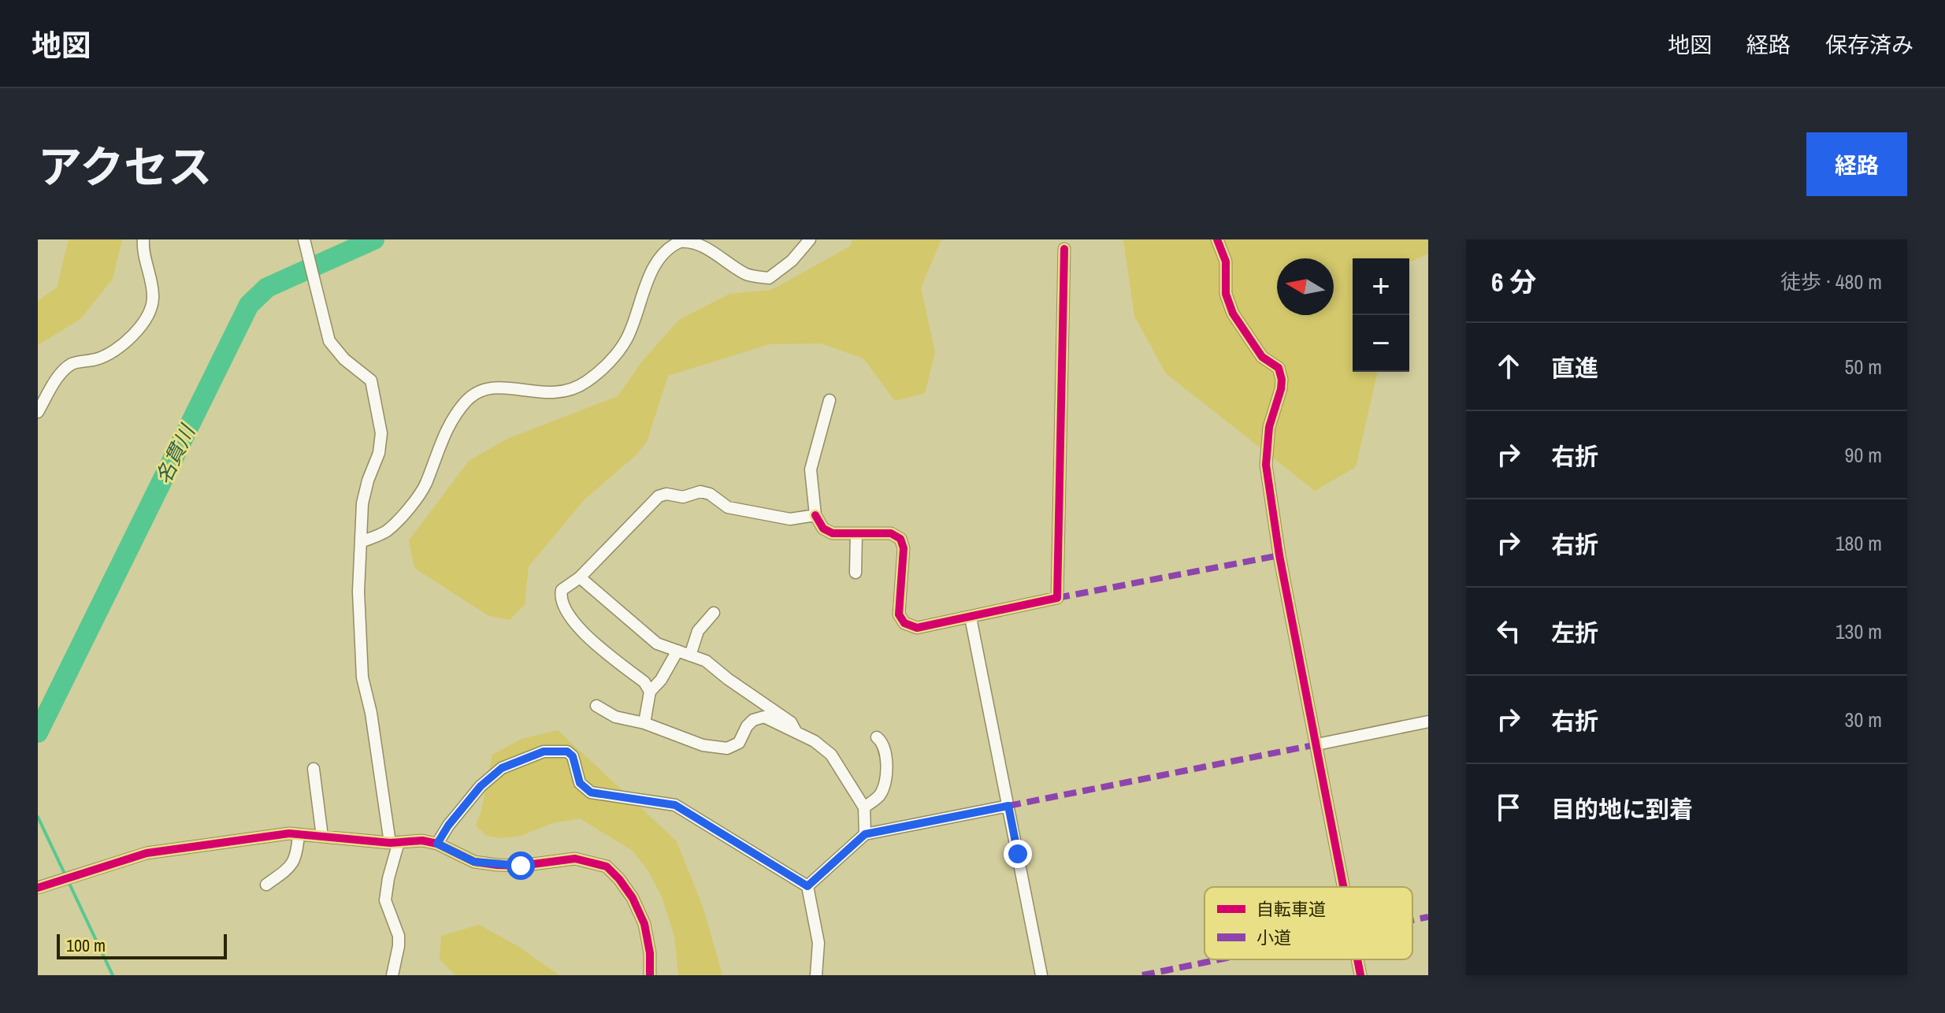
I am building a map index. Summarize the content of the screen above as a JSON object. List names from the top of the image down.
{
  "water": ["名貫川"],
  "legend": ["自転車道", "小道"],
  "scale_bar": "100 m",
  "north": "left",
  "page": {
    "header": "地図",
    "nav": ["地図", "経路", "保存済み"],
    "title": "アクセス",
    "buttons": "経路",
    "heading": ["6 分", "徒歩 · 480 m"],
    "map_buttons": ["+", "−"],
    "list": [
      ["直進", "50 m"],
      ["右折", "90 m"],
      ["右折", "180 m"],
      ["左折", "130 m"],
      ["右折", "30 m"],
      "目的地に到着"
    ],
    "scale": "100 m"
  }
}
